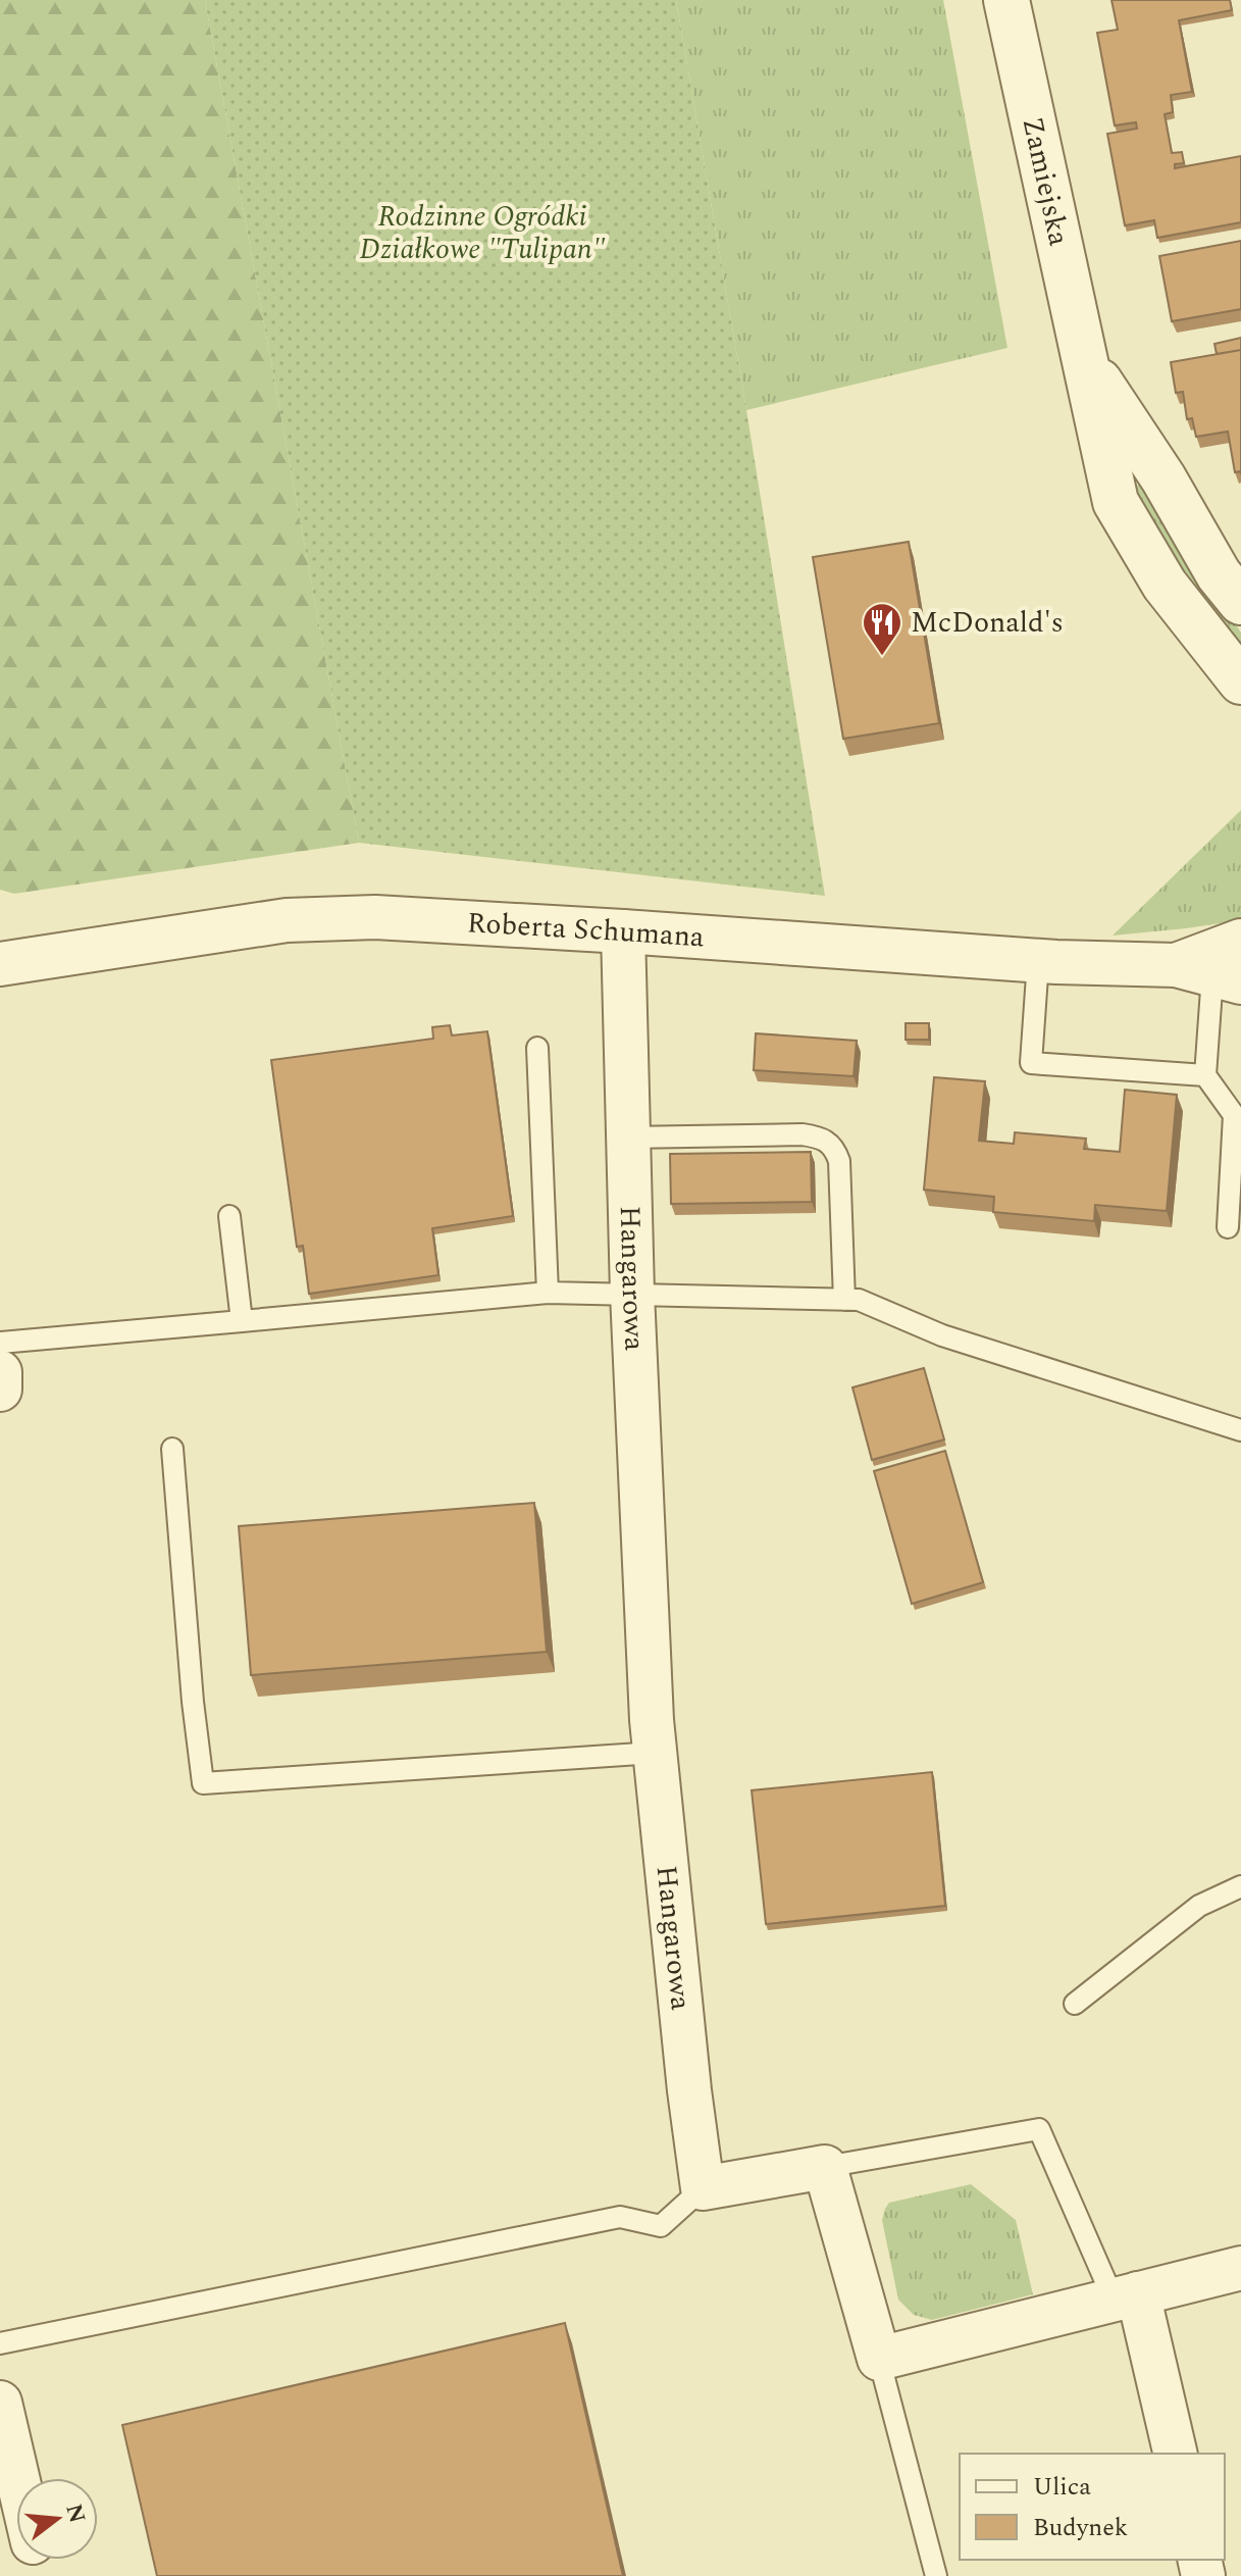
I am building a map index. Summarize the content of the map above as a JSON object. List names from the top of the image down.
{
  "streets": {
    "street": ["Zamiejska", "Roberta Schumana", "Hangarowa"]
  },
  "crossings": [
    ["Roberta Schumana", "Hangarowa"]
  ],
  "parks": ["Rodzinne Ogródki Działkowe \"Tulipan\""],
  "places": {
    "restaurant": ["McDonald's"]
  },
  "legend": ["Ulica", "Budynek"],
  "north": "right"
}
